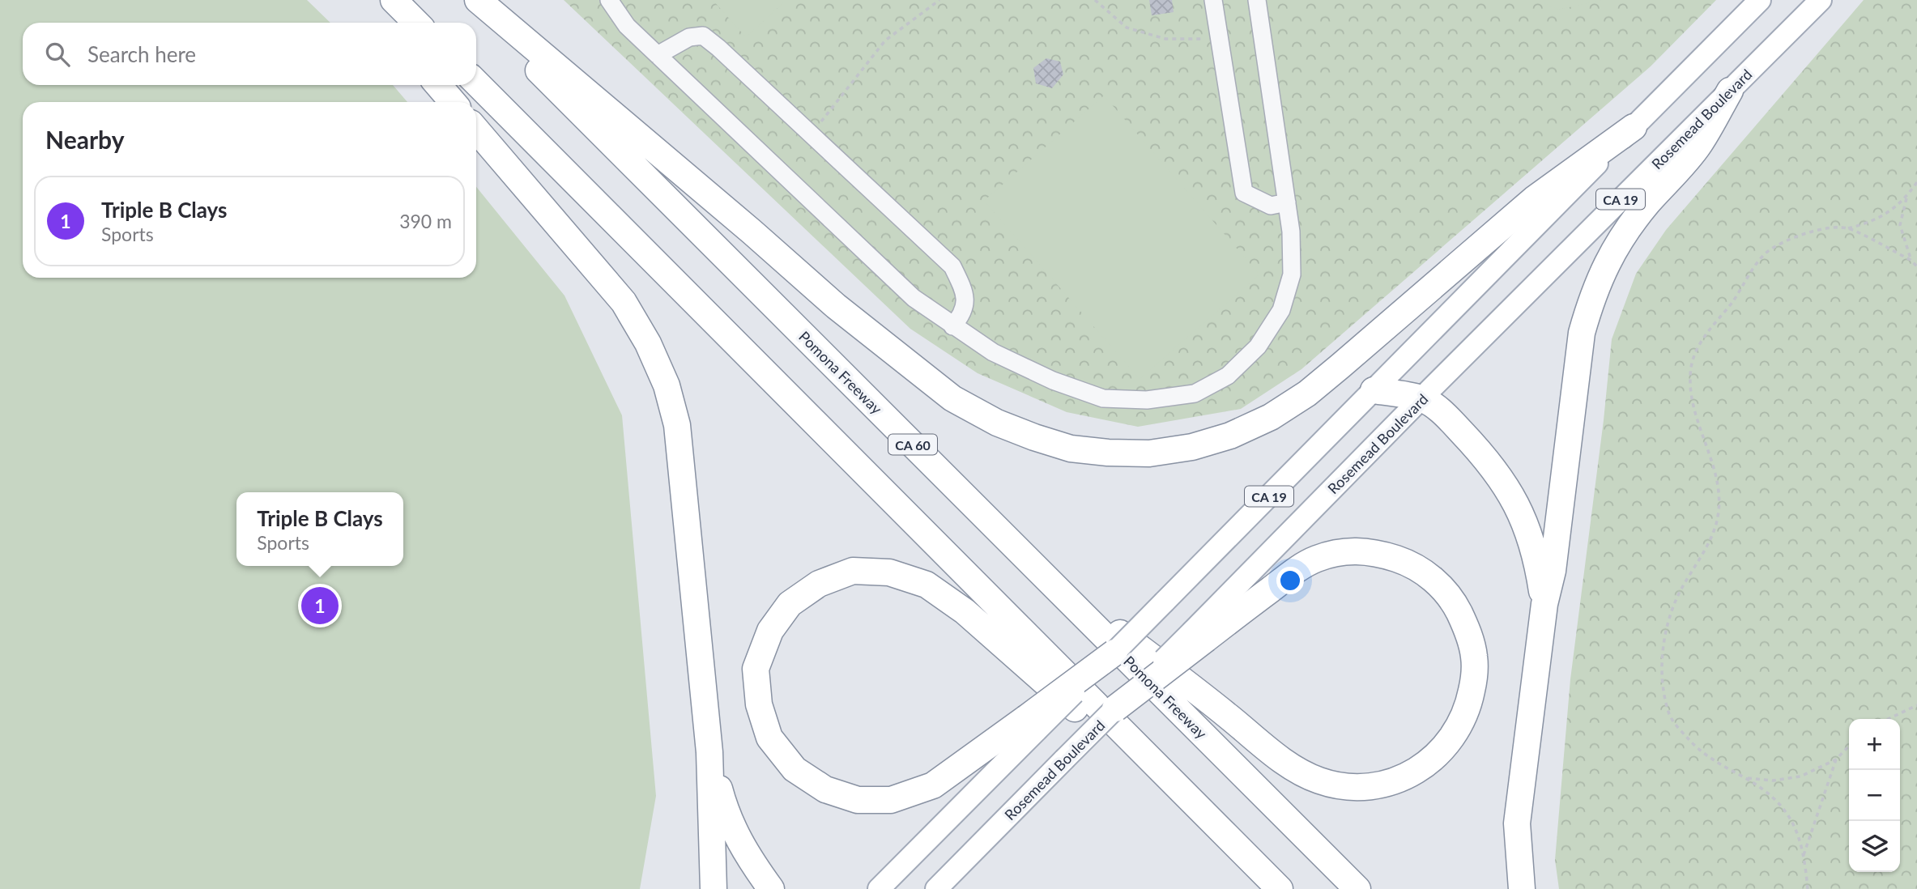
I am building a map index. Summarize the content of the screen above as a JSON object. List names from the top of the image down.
{
  "streets": {
    "highway": ["Pomona Freeway", "CA 60"],
    "main road": ["Rosemead Boulevard", "CA 19"]
  },
  "page": {
    "search": "Search here",
    "heading": "Nearby",
    "list": [
      {
        "mark": "1",
        "name": "Triple B Clays",
        "note": "Sports",
        "value": "390 m"
      }
    ],
    "popup": ["Triple B Clays", "Sports"],
    "pins": "1",
    "map_buttons": ["+", "−"]
  }
}
